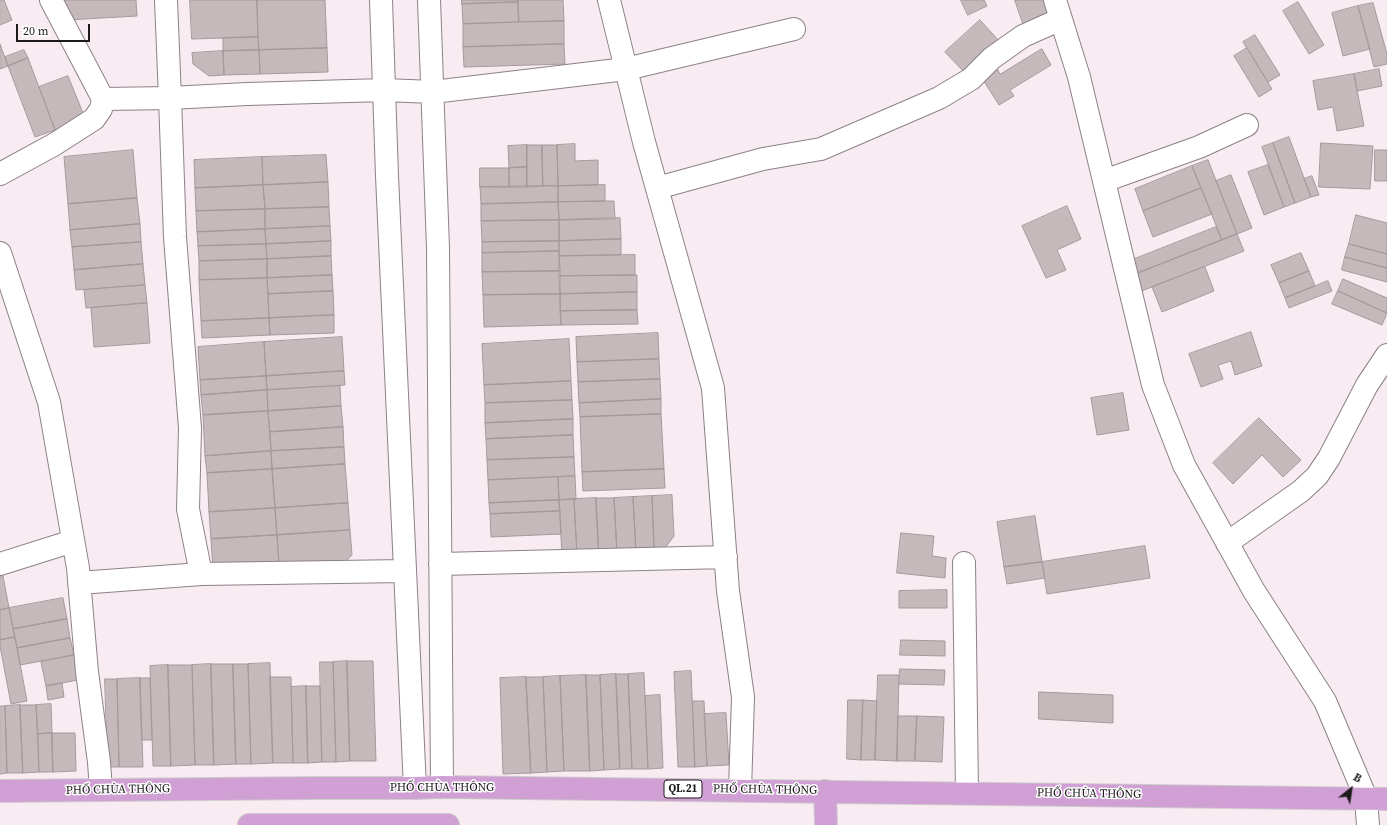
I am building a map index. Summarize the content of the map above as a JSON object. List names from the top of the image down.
{
  "streets": {
    "highway": ["PHỐ CHÙA THÔNG", "QL.21"]
  },
  "scale_bar": "20 m",
  "north": "top right"
}
